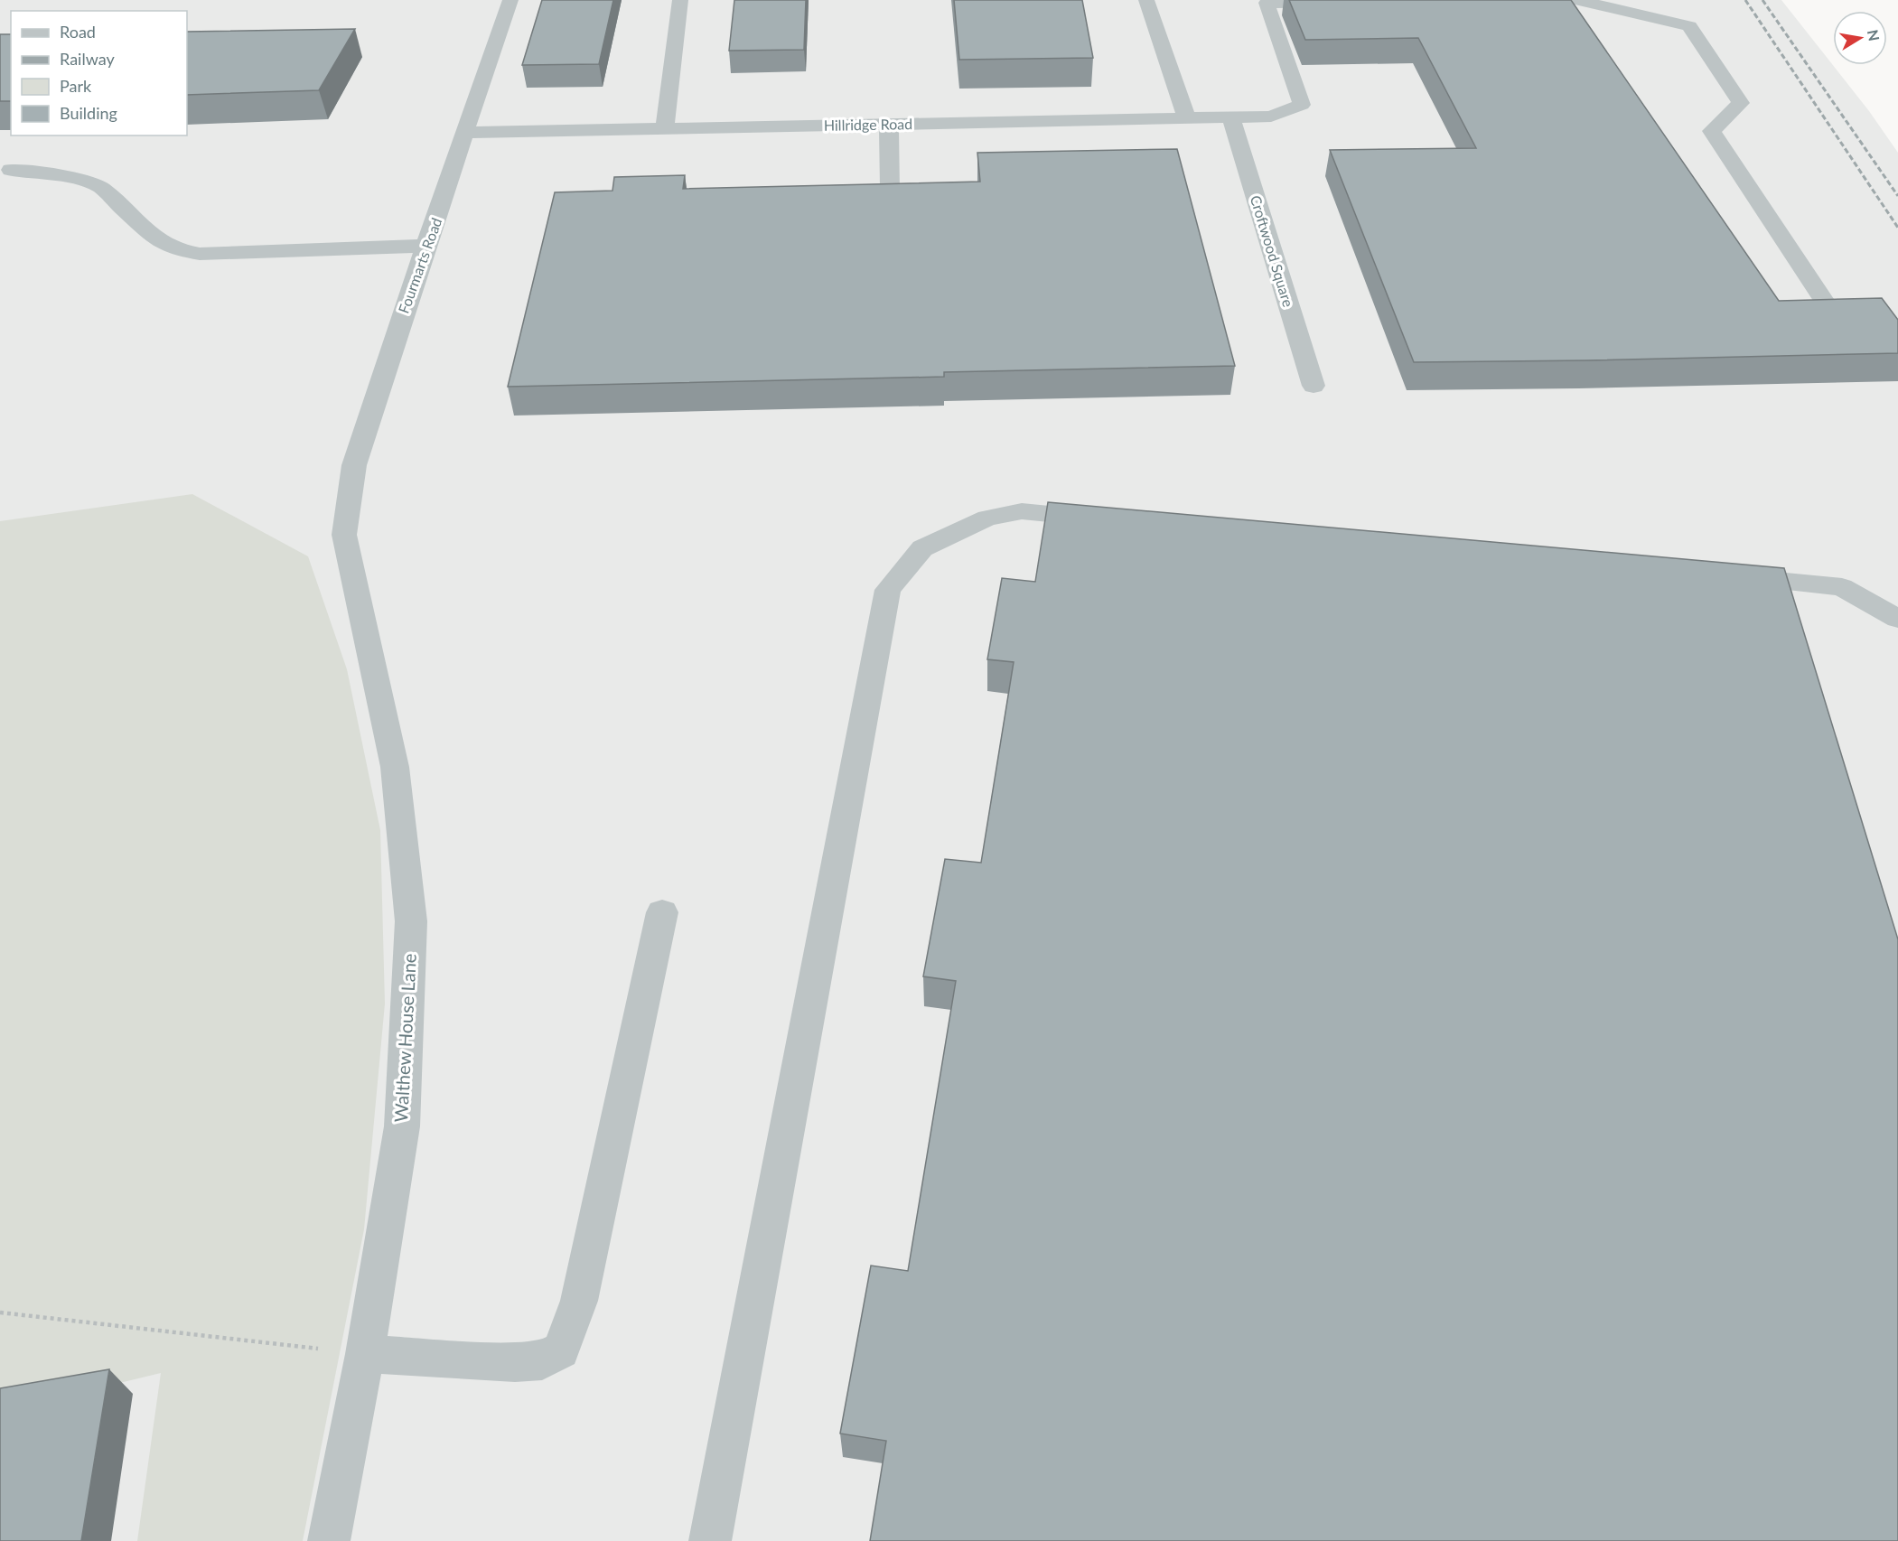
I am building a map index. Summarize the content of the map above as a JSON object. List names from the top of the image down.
{
  "streets": {
    "street": [
      "Hillridge Road",
      "Croftwood Square",
      "Fourmarts Road",
      "Walthew House Lane"
    ]
  },
  "crossings": [
    ["Hillridge Road", "Croftwood Square"],
    ["Hillridge Road", "Fourmarts Road"],
    ["Fourmarts Road", "Walthew House Lane"]
  ],
  "legend": [
    "Road",
    "Railway",
    "Park",
    "Building"
  ],
  "north": "right"
}
